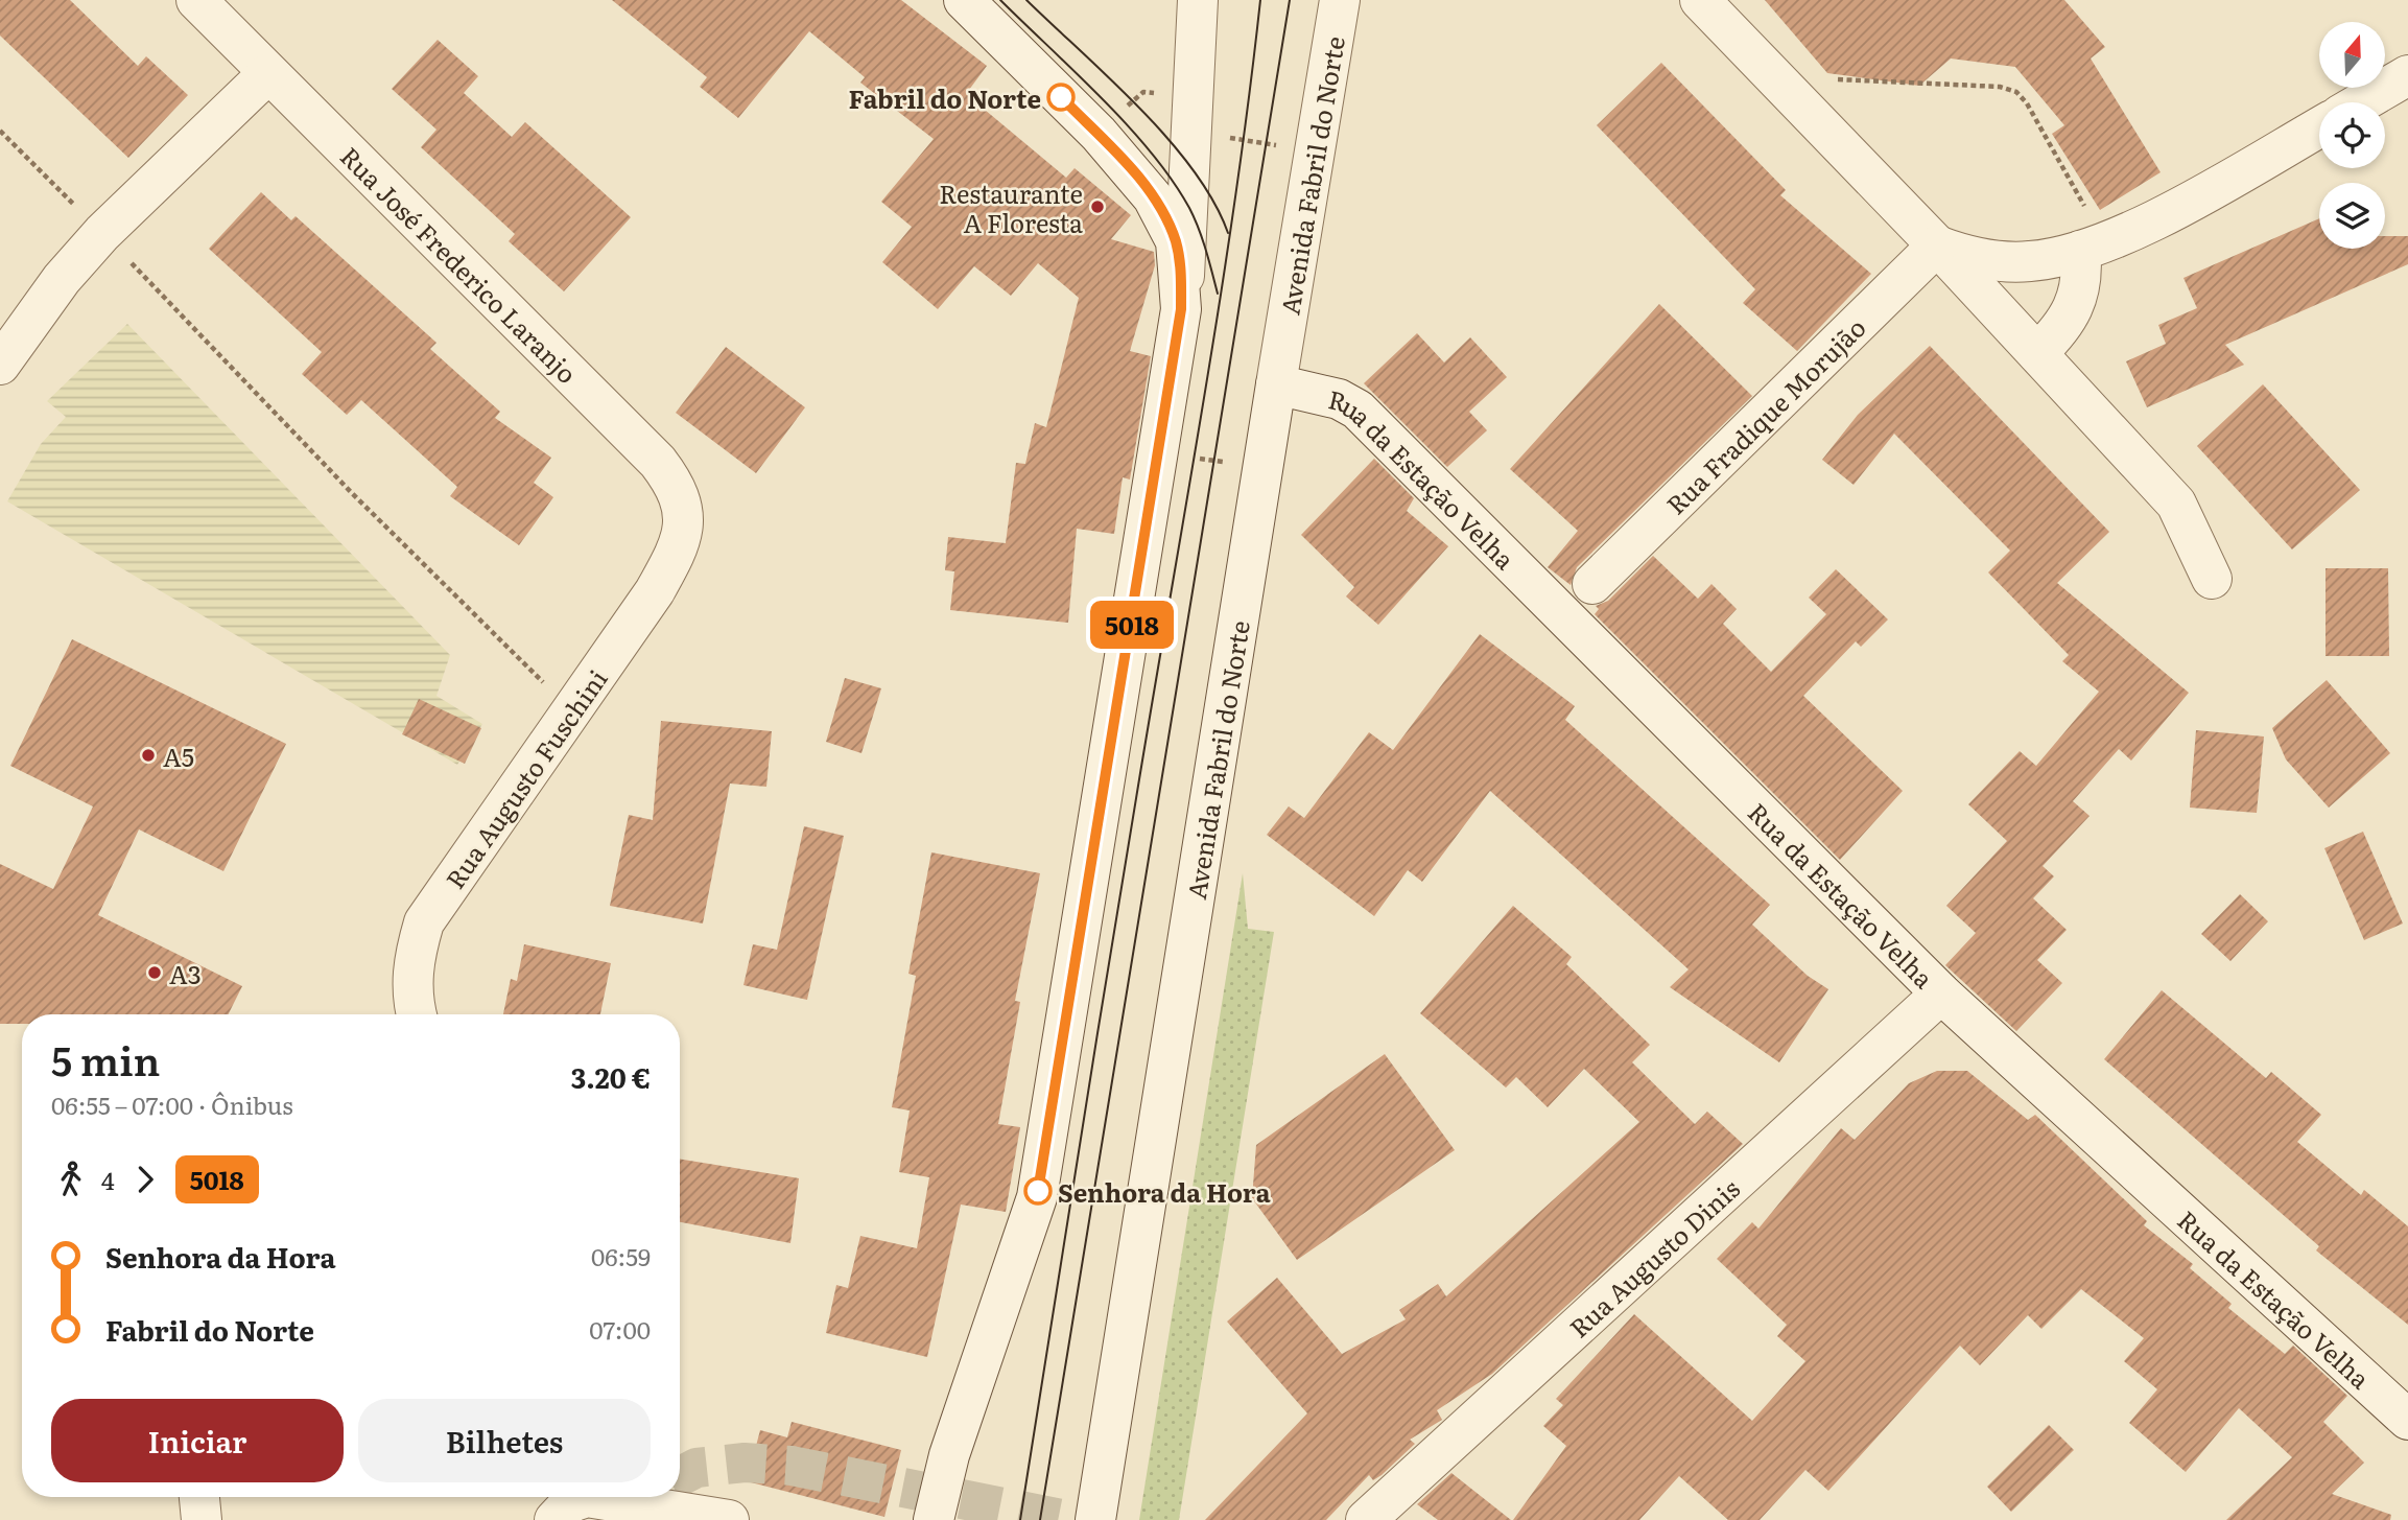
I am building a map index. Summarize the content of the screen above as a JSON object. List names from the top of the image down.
{
  "streets": {
    "street": [
      "Avenida Fabril do Norte",
      "Rua José Frederico Laranjo",
      "Rua Fradique Morujão",
      "Rua da Estação Velha",
      "Rua Augusto Fuschini",
      "Rua Augusto Dinis"
    ]
  },
  "crossings": [
    ["Avenida Fabril do Norte", "Rua da Estação Velha"],
    ["Rua José Frederico Laranjo", "Rua Augusto Fuschini"],
    ["Rua da Estação Velha", "Rua Augusto Dinis"]
  ],
  "places": [
    "Fabril do Norte",
    "Restaurante A Floresta",
    "A5",
    "A3",
    "Senhora da Hora"
  ],
  "lines": ["bus line 5018"],
  "north": "top",
  "page": {
    "on_map": "5018",
    "heading": ["5 min", "06:55 – 07:00 · Ônibus", "3.20 €"],
    "legs": ["4", "5018"],
    "list": [
      {
        "name": "Senhora da Hora",
        "value": "06:59"
      },
      {
        "name": "Fabril do Norte",
        "value": "07:00"
      }
    ],
    "buttons": ["Iniciar", "Bilhetes"]
  }
}
